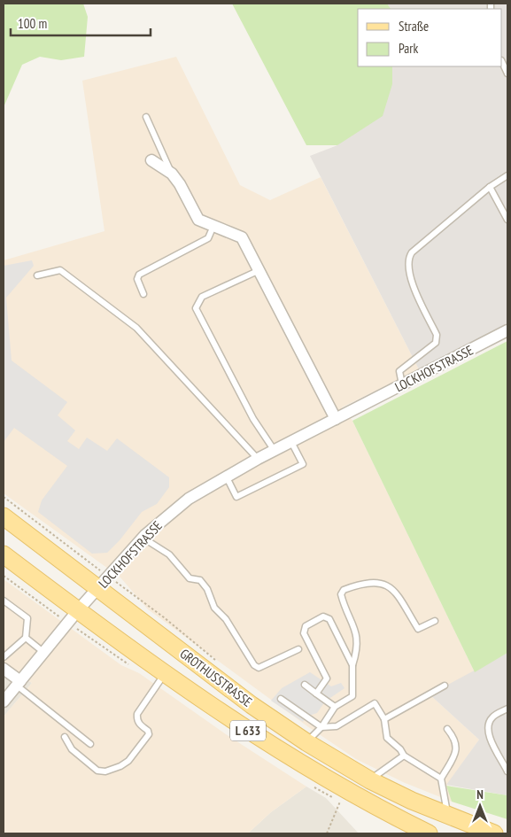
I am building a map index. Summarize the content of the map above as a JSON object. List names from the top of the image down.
{
  "streets": {
    "main road": ["GROTHUSSTRASSE", "L 633"],
    "street": ["LOCKHOFSTRASSE"]
  },
  "crossings": [
    ["LOCKHOFSTRASSE", "GROTHUSSTRASSE"]
  ],
  "legend": ["Straße", "Park"],
  "scale_bar": "100 m",
  "north": "top"
}
